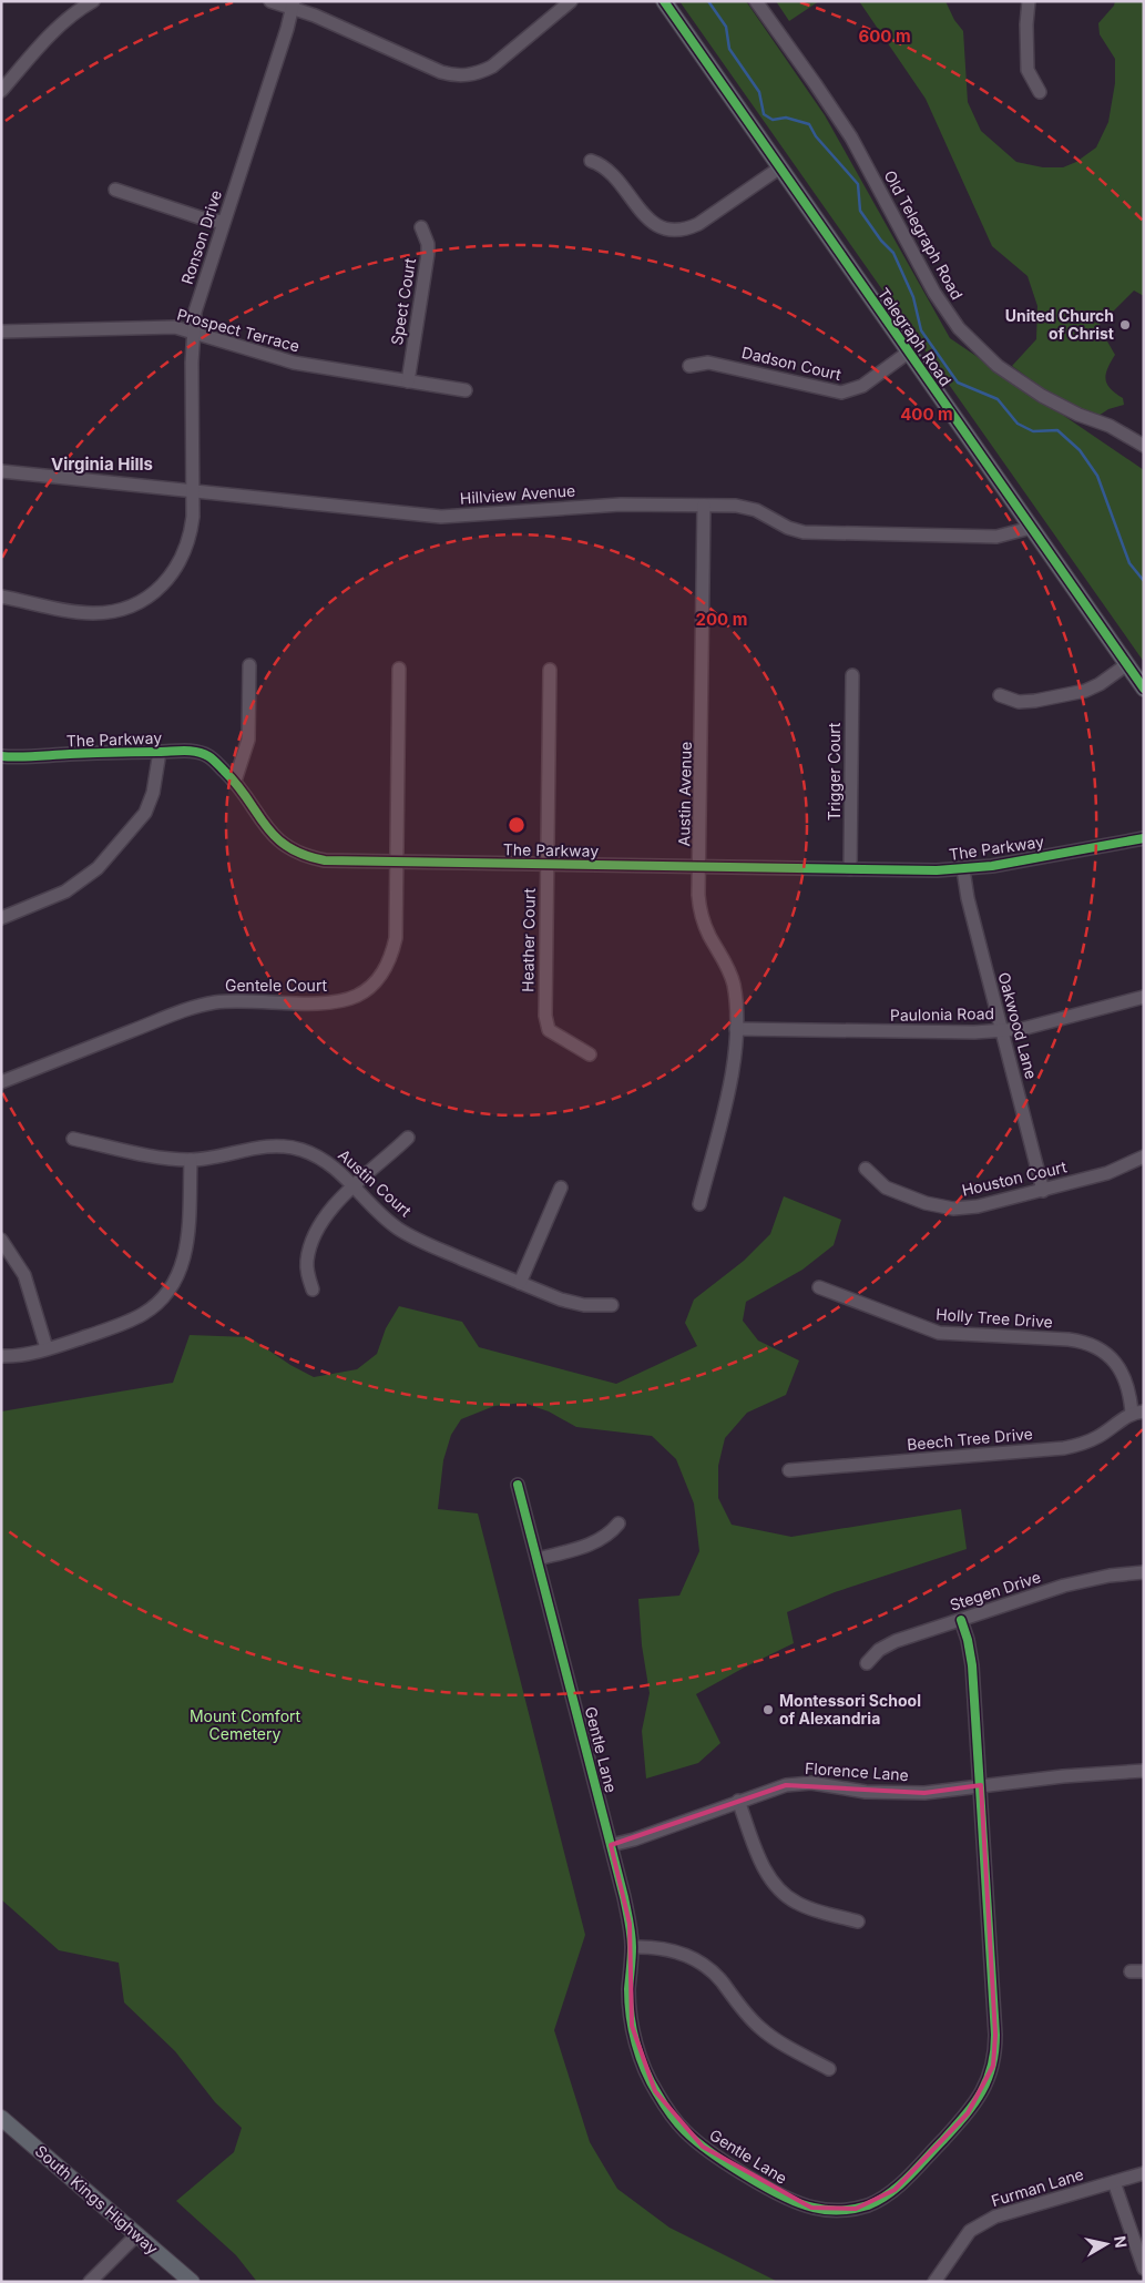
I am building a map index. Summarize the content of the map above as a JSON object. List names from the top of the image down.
{
  "streets": {
    "main road": ["Telegraph Road", "South Kings Highway"],
    "street": [
      "Old Telegraph Road",
      "Ronson Drive",
      "Spect Court",
      "Prospect Terrace",
      "Dadson Court",
      "Hillview Avenue",
      "The Parkway",
      "Trigger Court",
      "Austin Avenue",
      "Heather Court",
      "Gentele Court",
      "Paulonia Road",
      "Oakwood Lane",
      "Houston Court",
      "Austin Court",
      "Holly Tree Drive",
      "Beech Tree Drive",
      "Stegen Drive",
      "Gentle Lane",
      "Florence Lane",
      "Furman Lane"
    ]
  },
  "crossings": [
    ["Ronson Drive", "Prospect Terrace"],
    ["Ronson Drive", "Hillview Avenue"],
    ["Spect Court", "Prospect Terrace"],
    ["Telegraph Road", "Dadson Court"],
    ["Telegraph Road", "Hillview Avenue"],
    ["Hillview Avenue", "Austin Avenue"],
    ["The Parkway", "Trigger Court"],
    ["The Parkway", "Austin Avenue"],
    ["The Parkway", "Heather Court"],
    ["The Parkway", "Gentele Court"],
    ["The Parkway", "Oakwood Lane"],
    ["Austin Avenue", "Paulonia Road"],
    ["Paulonia Road", "Oakwood Lane"],
    ["Oakwood Lane", "Houston Court"],
    ["Holly Tree Drive", "Beech Tree Drive"],
    ["Stegen Drive", "Gentle Lane"],
    ["Gentle Lane", "Florence Lane"]
  ],
  "districts": ["Virginia Hills"],
  "parks": ["Mount Comfort Cemetery"],
  "places": ["United Church of Christ", "Montessori School of Alexandria"],
  "north": "right",
  "rings": ["600 m", "400 m", "200 m"]
}
